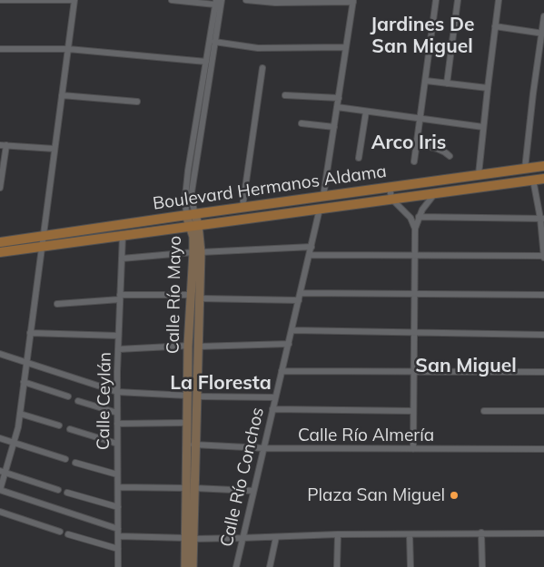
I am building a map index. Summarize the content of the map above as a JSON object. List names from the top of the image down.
{
  "streets": {
    "main road": ["Boulevard Hermanos Aldama"],
    "street": [
      "Calle Río Mayo",
      "Calle Ceylán",
      "Calle Río Almería",
      "Calle Río Conchos"
    ]
  },
  "crossings": [
    ["Boulevard Hermanos Aldama", "Calle Río Mayo"],
    ["Boulevard Hermanos Aldama", "Calle Ceylán"],
    ["Boulevard Hermanos Aldama", "Calle Río Conchos"],
    ["Calle Río Mayo", "Calle Río Almería"],
    ["Calle Río Almería", "Calle Río Conchos"]
  ],
  "districts": [
    "Jardines De San Miguel",
    "Arco Iris",
    "San Miguel",
    "La Floresta"
  ],
  "places": ["Plaza San Miguel"]
}
